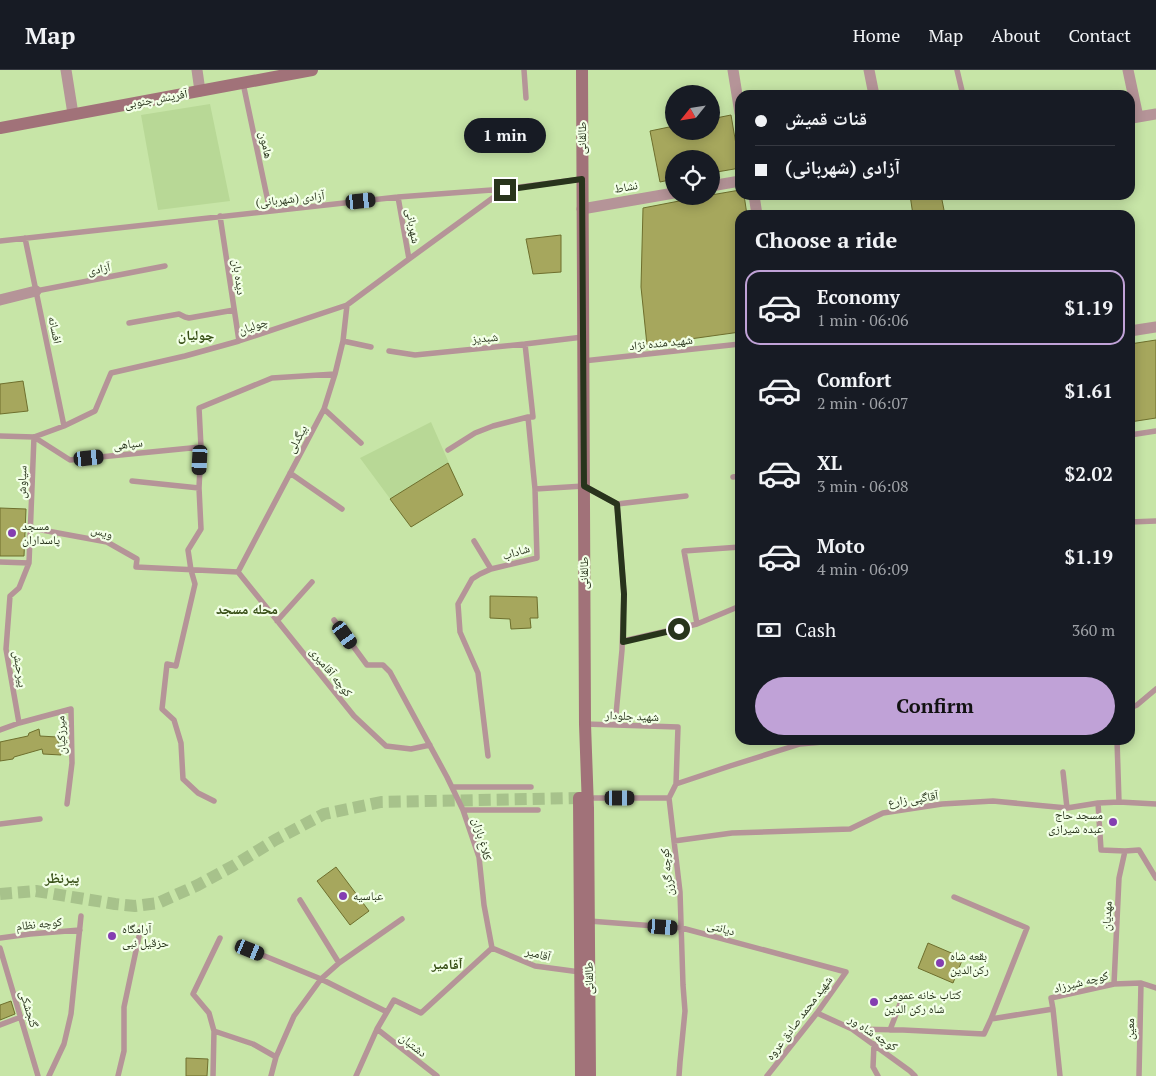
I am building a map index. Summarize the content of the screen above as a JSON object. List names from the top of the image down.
{
  "streets": {
    "main road": ["آفرینش جنوبی", "طالقانی"],
    "street": ["نشاط"],
    "lane": [
      "هامون",
      "آزادی (شهربانی)",
      "شهربانی",
      "آزادی",
      "دیده بان",
      "چولیان",
      "افسانه",
      "شبدیز",
      "شهید منده نژاد",
      "بیگدلی",
      "سپاهی",
      "سیاوش",
      "ویس",
      "شاداب",
      "پیرحبش",
      "کوچه آقامیری",
      "شهید جلودار",
      "میرزکیان",
      "آقاگپی زارع",
      "کلاغ بازان",
      "کوچه گرزن",
      "مهدیان",
      "کوچه نظام",
      "دیانتی",
      "آقامیر",
      "کوچه شیرزاد",
      "گنجشکی",
      "شهید محمد صادق عروه",
      "معین",
      "کوچه شاه ور",
      "دشتبان"
    ]
  },
  "crossings": [
    ["آفرینش جنوبی", "هامون"],
    ["طالقانی", "نشاط"],
    ["طالقانی", "آزادی (شهربانی)"],
    ["طالقانی", "شبدیز"],
    ["طالقانی", "شهید منده نژاد"],
    ["طالقانی", "شهید جلودار"],
    ["طالقانی", "دیانتی"],
    ["طالقانی", "آقامیر"],
    ["هامون", "آزادی (شهربانی)"],
    ["آزادی (شهربانی)", "شهربانی"],
    ["آزادی (شهربانی)", "دیده بان"],
    ["آزادی (شهربانی)", "چولیان"],
    ["آزادی (شهربانی)", "افسانه"],
    ["شهربانی", "چولیان"],
    ["آزادی", "افسانه"],
    ["دیده بان", "چولیان"],
    ["چولیان", "افسانه"],
    ["چولیان", "بیگدلی"],
    ["چولیان", "سپاهی"],
    ["چولیان", "سیاوش"],
    ["شبدیز", "شاداب"],
    ["بیگدلی", "کوچه آقامیری"],
    ["سپاهی", "سیاوش"],
    ["سیاوش", "ویس"],
    ["پیرحبش", "میرزکیان"],
    ["آقاگپی زارع", "کوچه گرزن"],
    ["کلاغ بازان", "آقامیر"],
    ["کوچه گرزن", "دیانتی"],
    ["مهدیان", "کوچه شیرزاد"],
    ["دیانتی", "شهید محمد صادق عروه"],
    ["کوچه شیرزاد", "معین"],
    ["شهید محمد صادق عروه", "کوچه شاه ور"]
  ],
  "districts": [
    "چولیان",
    "محله مسجد",
    "پیرنظر",
    "آقامیر"
  ],
  "places": [
    "مسجد پاسداران",
    "مسجد حاج عبده شیرازی",
    "عباسیه",
    "آرامگاه حزقیل نبی",
    "بقعه شاه رکن‌الدین",
    "کتاب خانه عمومی شاه رکن الدین"
  ],
  "north": "bottom left",
  "page": {
    "header": "Map",
    "nav": [
      "Home",
      "Map",
      "About",
      "Contact"
    ],
    "banner": ["قنات قمیش", "آزادی (شهربانی)"],
    "bubble": "1 min",
    "heading": "Choose a ride",
    "list": [
      {
        "name": "Economy",
        "note": "1 min · 06:06",
        "value": "$1.19"
      },
      {
        "name": "Comfort",
        "note": "2 min · 06:07",
        "value": "$1.61"
      },
      {
        "name": "XL",
        "note": "3 min · 06:08",
        "value": "$2.02"
      },
      {
        "name": "Moto",
        "note": "4 min · 06:09",
        "value": "$1.19"
      }
    ],
    "pay": ["Cash", "360 m"],
    "buttons": "Confirm"
  }
}
